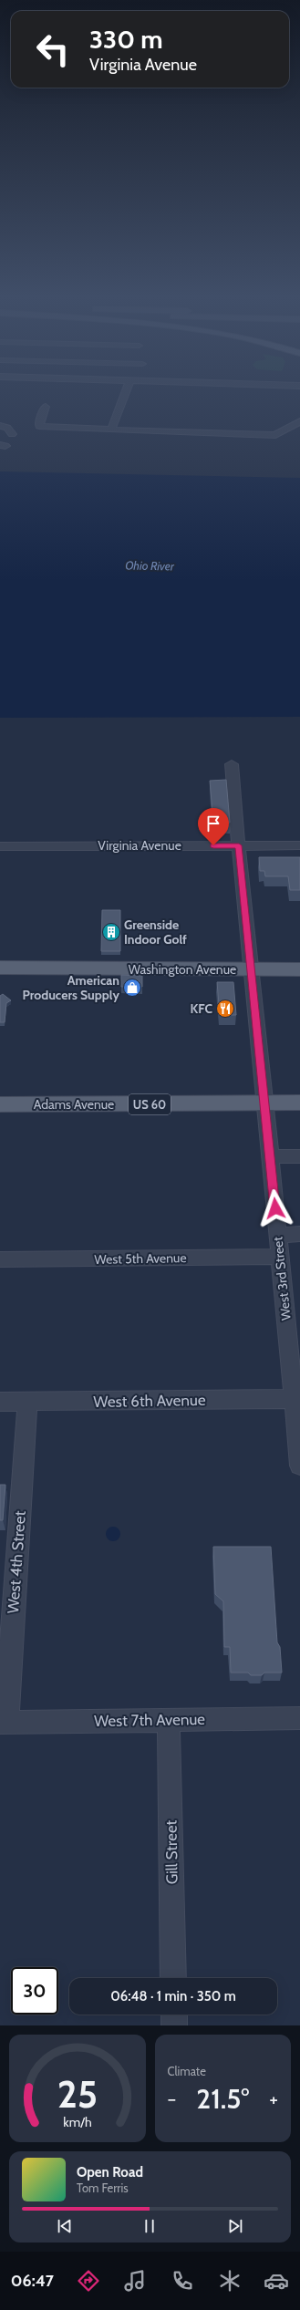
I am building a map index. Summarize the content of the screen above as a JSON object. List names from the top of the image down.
{
  "streets": {
    "main road": ["Washington Avenue", "Adams Avenue", "US 60"],
    "street": [
      "Virginia Avenue",
      "West 5th Avenue",
      "West 3rd Street",
      "West 6th Avenue",
      "West 4th Street",
      "West 7th Avenue",
      "Gill Street"
    ]
  },
  "crossings": [
    ["Virginia Avenue", "West 3rd Street"],
    ["Washington Avenue", "West 3rd Street"],
    ["Adams Avenue", "West 3rd Street"],
    ["West 5th Avenue", "West 3rd Street"],
    ["West 3rd Street", "West 6th Avenue"],
    ["West 6th Avenue", "West 4th Street"],
    ["West 4th Street", "West 7th Avenue"],
    ["West 7th Avenue", "Gill Street"]
  ],
  "water": ["Ohio River"],
  "places": {
    "building": ["Greenside Indoor Golf"],
    "shop": ["American Producers Supply"],
    "restaurant": ["KFC"]
  },
  "page": {
    "turn": ["330 m", "Virginia Avenue"],
    "limit": "30",
    "trip": "06:48 · 1 min · 350 m",
    "tile": "Climate",
    "heat": ["−", "21.5°", "+"],
    "song": ["Open Road", "Tom Ferris"],
    "tabs": "06:47",
    "gauge": ["25", "km/h"]
  }
}
